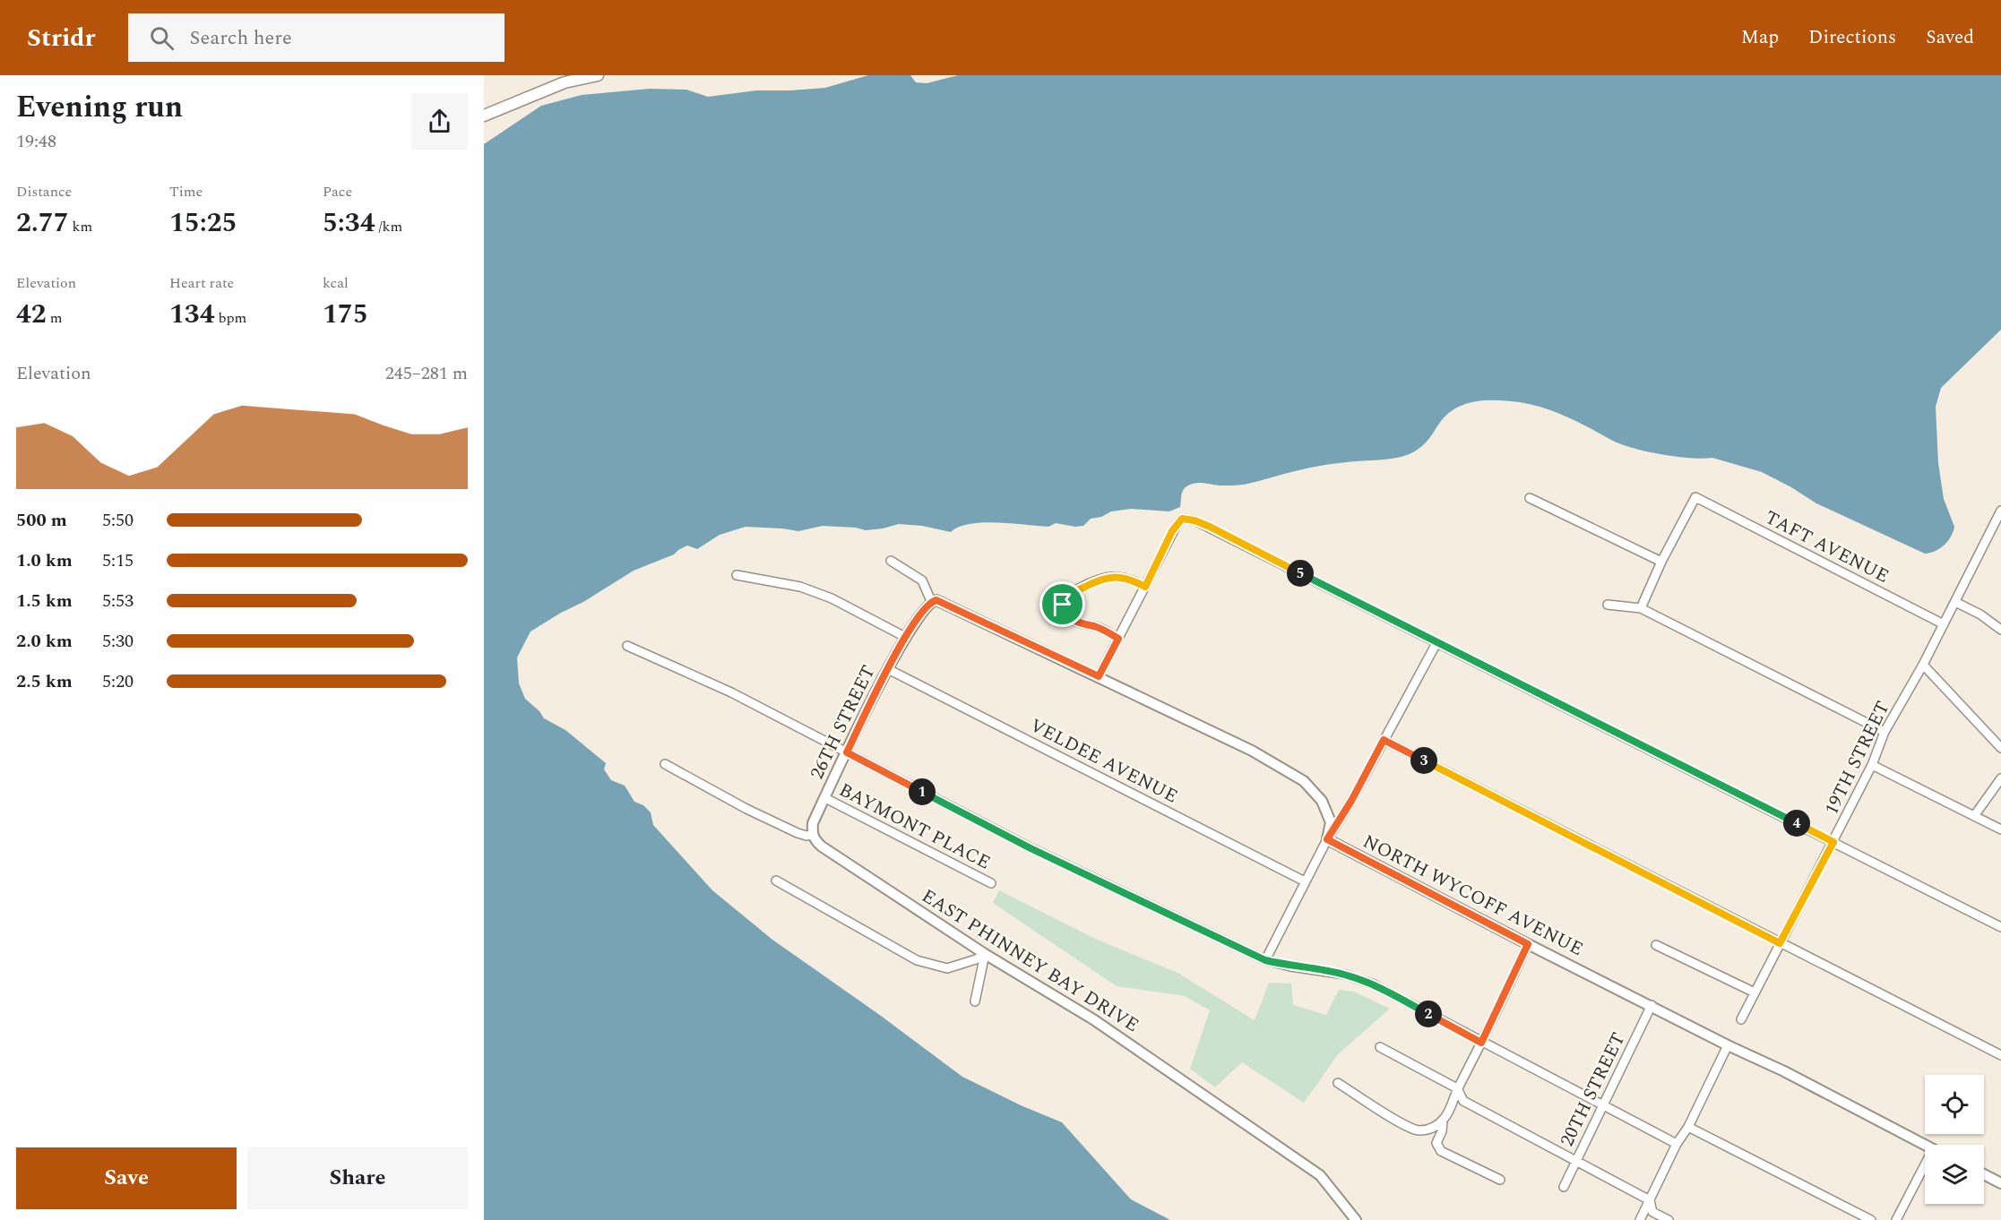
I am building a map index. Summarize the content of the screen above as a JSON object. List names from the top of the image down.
{
  "streets": {
    "street": [
      "TAFT AVENUE",
      "26TH STREET",
      "19TH STREET",
      "VELDEE AVENUE",
      "BAYMONT PLACE",
      "NORTH WYCOFF AVENUE",
      "EAST PHINNEY BAY DRIVE",
      "20TH STREET"
    ]
  },
  "crossings": [
    ["TAFT AVENUE", "19TH STREET"],
    ["26TH STREET", "VELDEE AVENUE"],
    ["26TH STREET", "BAYMONT PLACE"],
    ["26TH STREET", "EAST PHINNEY BAY DRIVE"],
    ["NORTH WYCOFF AVENUE", "20TH STREET"]
  ],
  "page": {
    "header": "Stridr",
    "search": "Search here",
    "nav": ["Map", "Directions", "Saved"],
    "heading": ["Evening run", "19:48"],
    "stats": [
      ["Distance", "2.77 km"],
      ["Time", "15:25"],
      ["Pace", "5:34 /km"],
      ["Elevation", "42 m"],
      ["Heart rate", "134 bpm"],
      ["kcal", "175"]
    ],
    "chart": ["Elevation", "245–281 m"],
    "list": [
      {
        "name": "500 m",
        "note": "5:50"
      },
      {
        "name": "1.0 km",
        "note": "5:15"
      },
      {
        "name": "1.5 km",
        "note": "5:53"
      },
      {
        "name": "2.0 km",
        "note": "5:30"
      },
      {
        "name": "2.5 km",
        "note": "5:20"
      }
    ],
    "pins": [
      "5",
      "3",
      "1",
      "4",
      "2"
    ],
    "buttons": ["Save", "Share"]
  }
}
